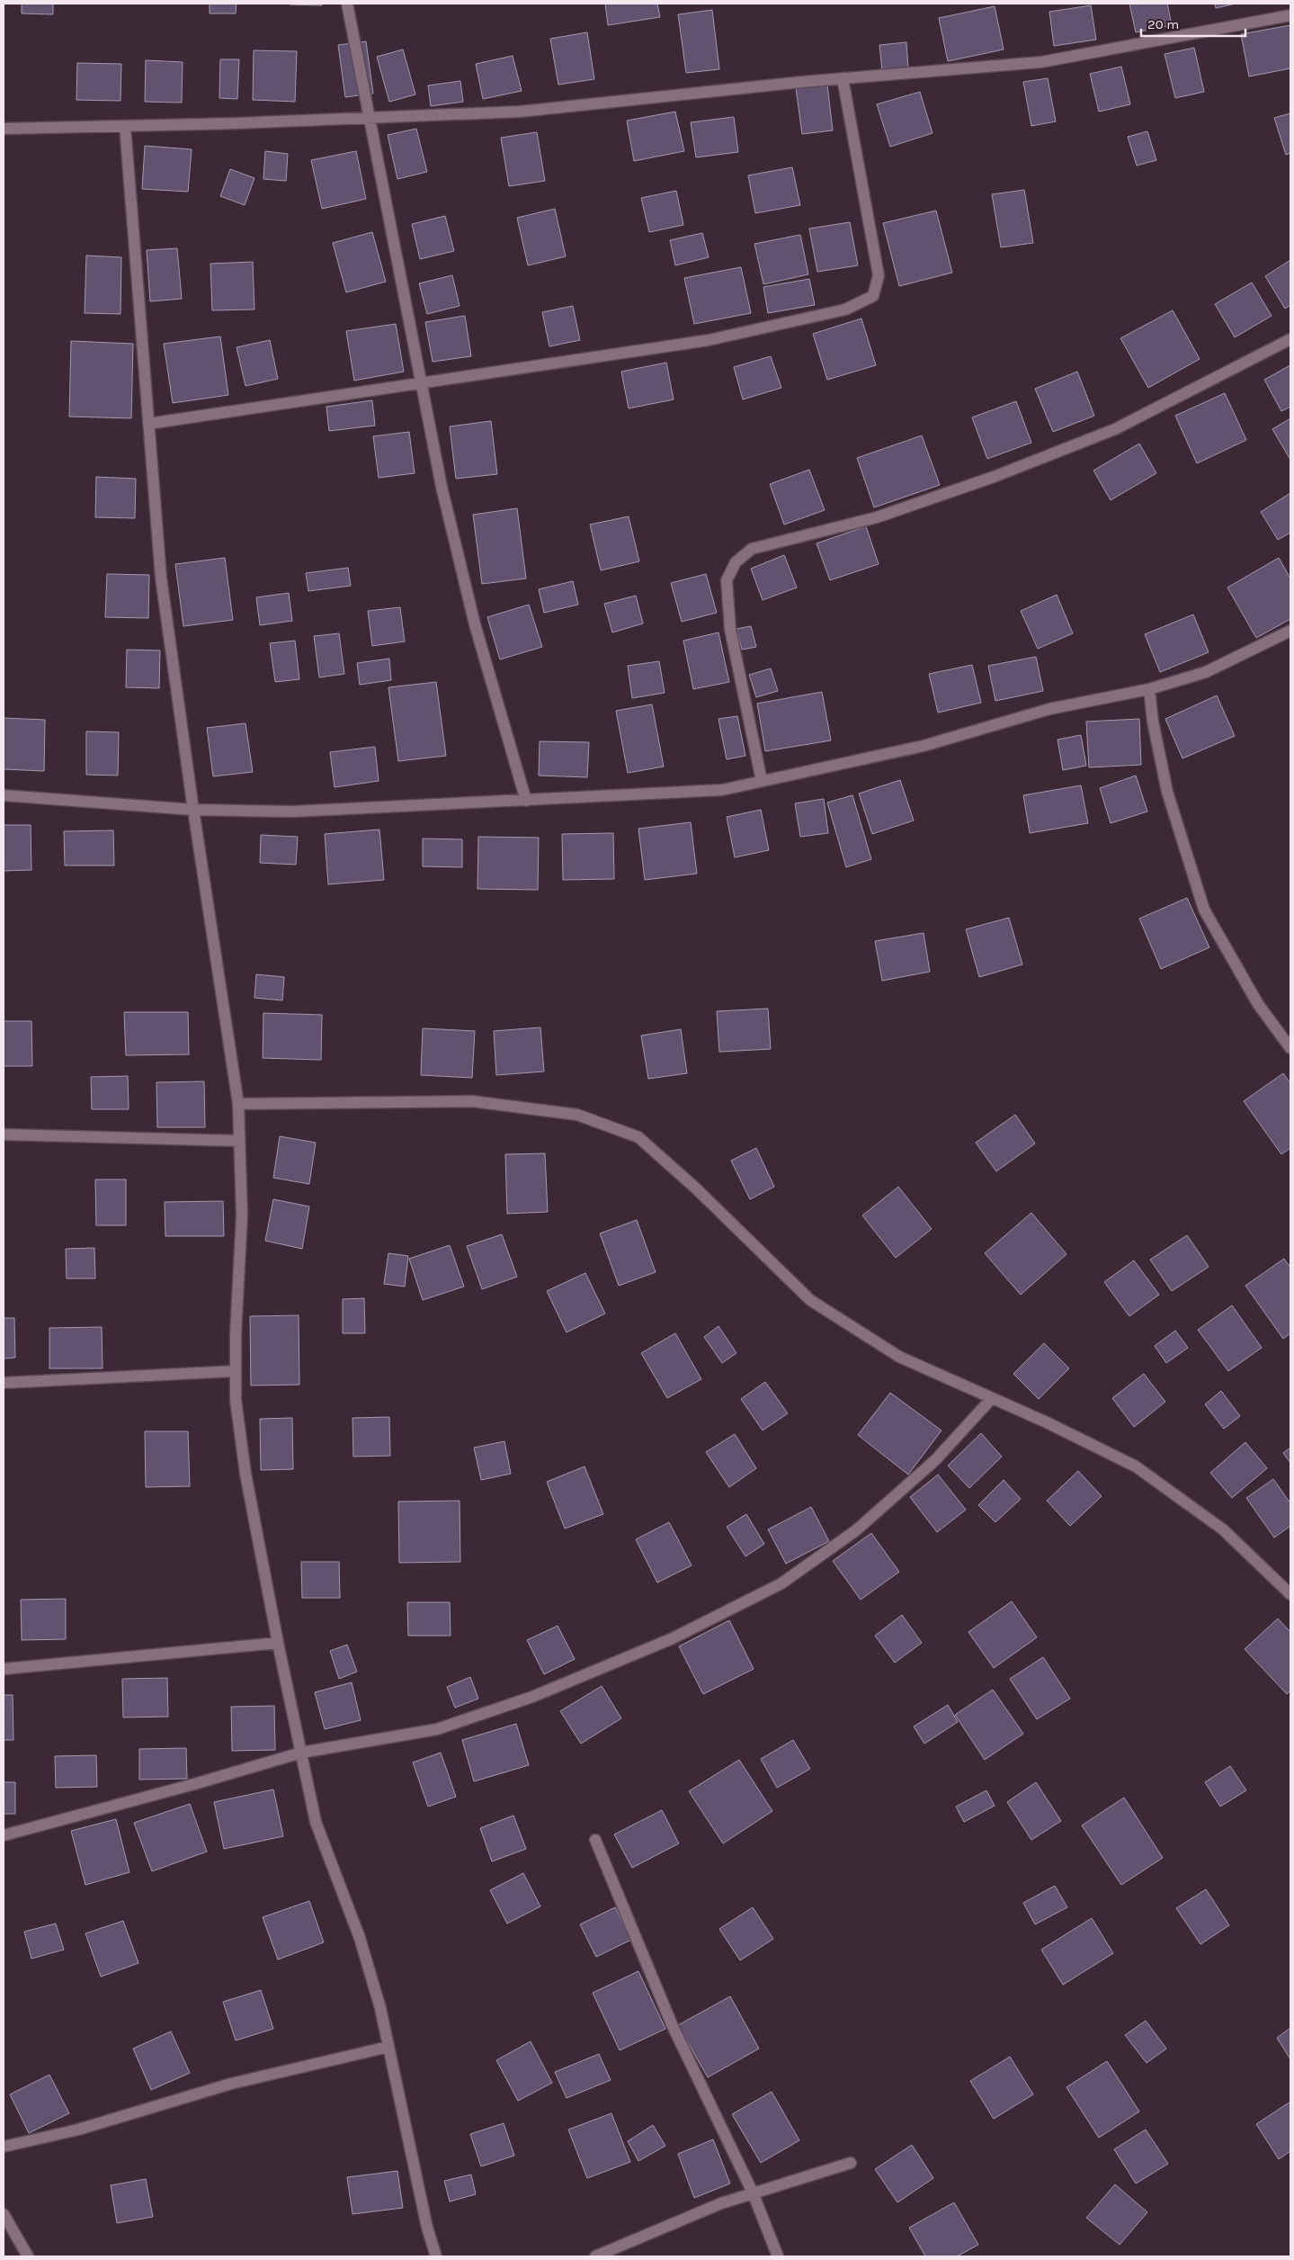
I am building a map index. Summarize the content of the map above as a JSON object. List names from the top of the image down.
{
  "scale_bar": "20 m"
}
